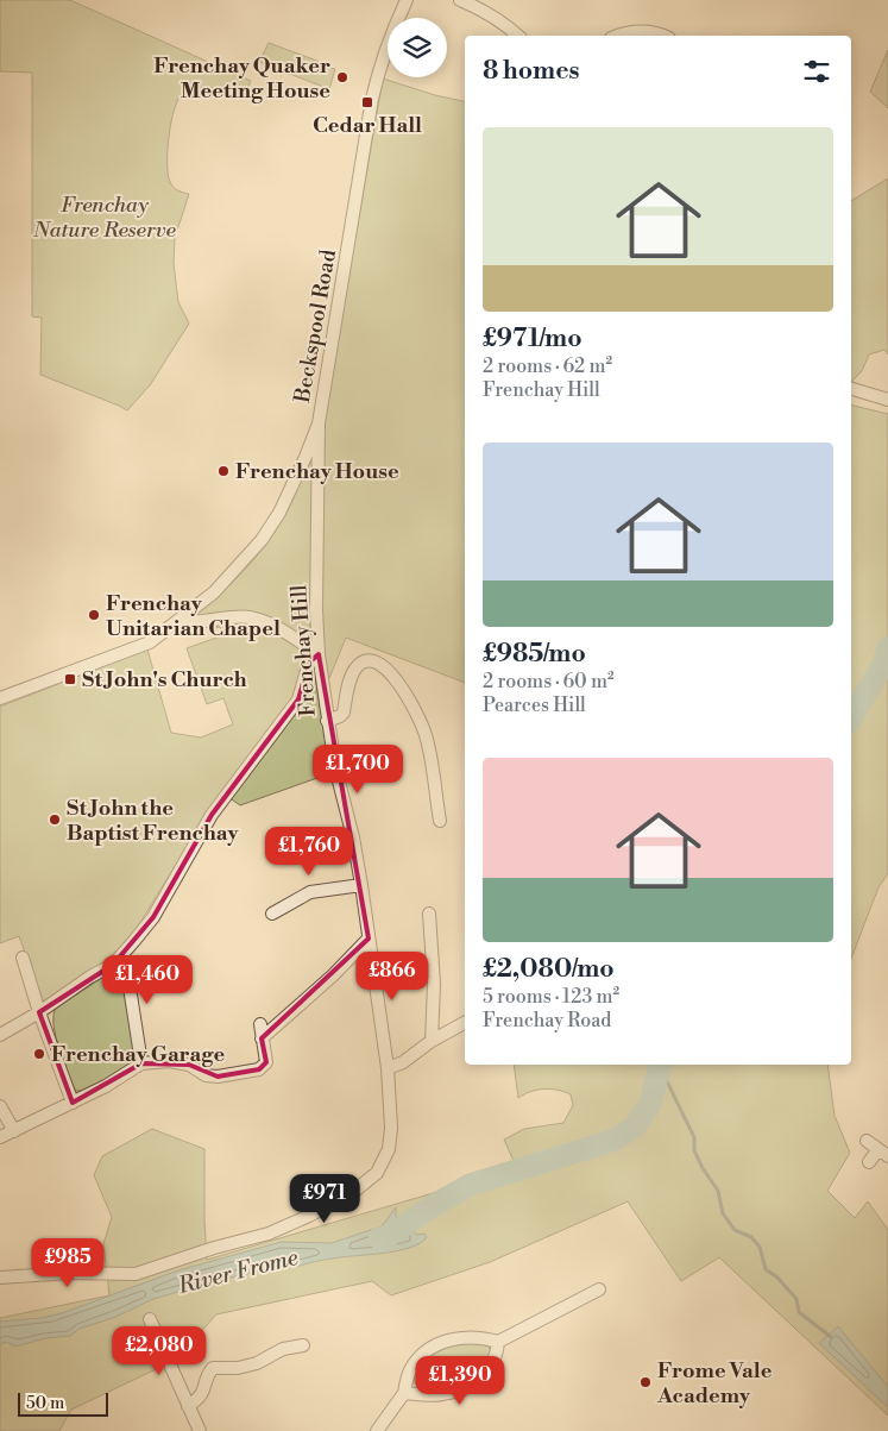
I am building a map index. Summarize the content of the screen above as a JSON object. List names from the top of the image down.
{
  "streets": {
    "street": ["Beckspool Road", "Frenchay Hill"]
  },
  "crossings": [
    ["Beckspool Road", "Frenchay Hill"]
  ],
  "water": ["River Frome"],
  "parks": ["Frenchay Nature Reserve"],
  "places": {
    "other": [
      "Frenchay Quaker Meeting House",
      "Frenchay House",
      "Frenchay Unitarian Chapel",
      "St John the Baptist Frenchay",
      "Frenchay Garage",
      "Frome Vale Academy"
    ],
    "transit": ["Cedar Hall", "St John's Church"]
  },
  "scale_bar": "50 m",
  "page": {
    "heading": "8 homes",
    "list": [
      {
        "name": "£971/mo",
        "note": "2 rooms · 62 m² · Frenchay Hill"
      },
      {
        "name": "£985/mo",
        "note": "2 rooms · 60 m² · Pearces Hill"
      },
      {
        "name": "£2,080/mo",
        "note": "5 rooms · 123 m² · Frenchay Road"
      }
    ],
    "price": [
      "£1,700",
      "£1,760",
      "£866",
      "£1,460",
      "£971",
      "£985",
      "£2,080",
      "£1,390"
    ],
    "scale": "50 m"
  }
}
